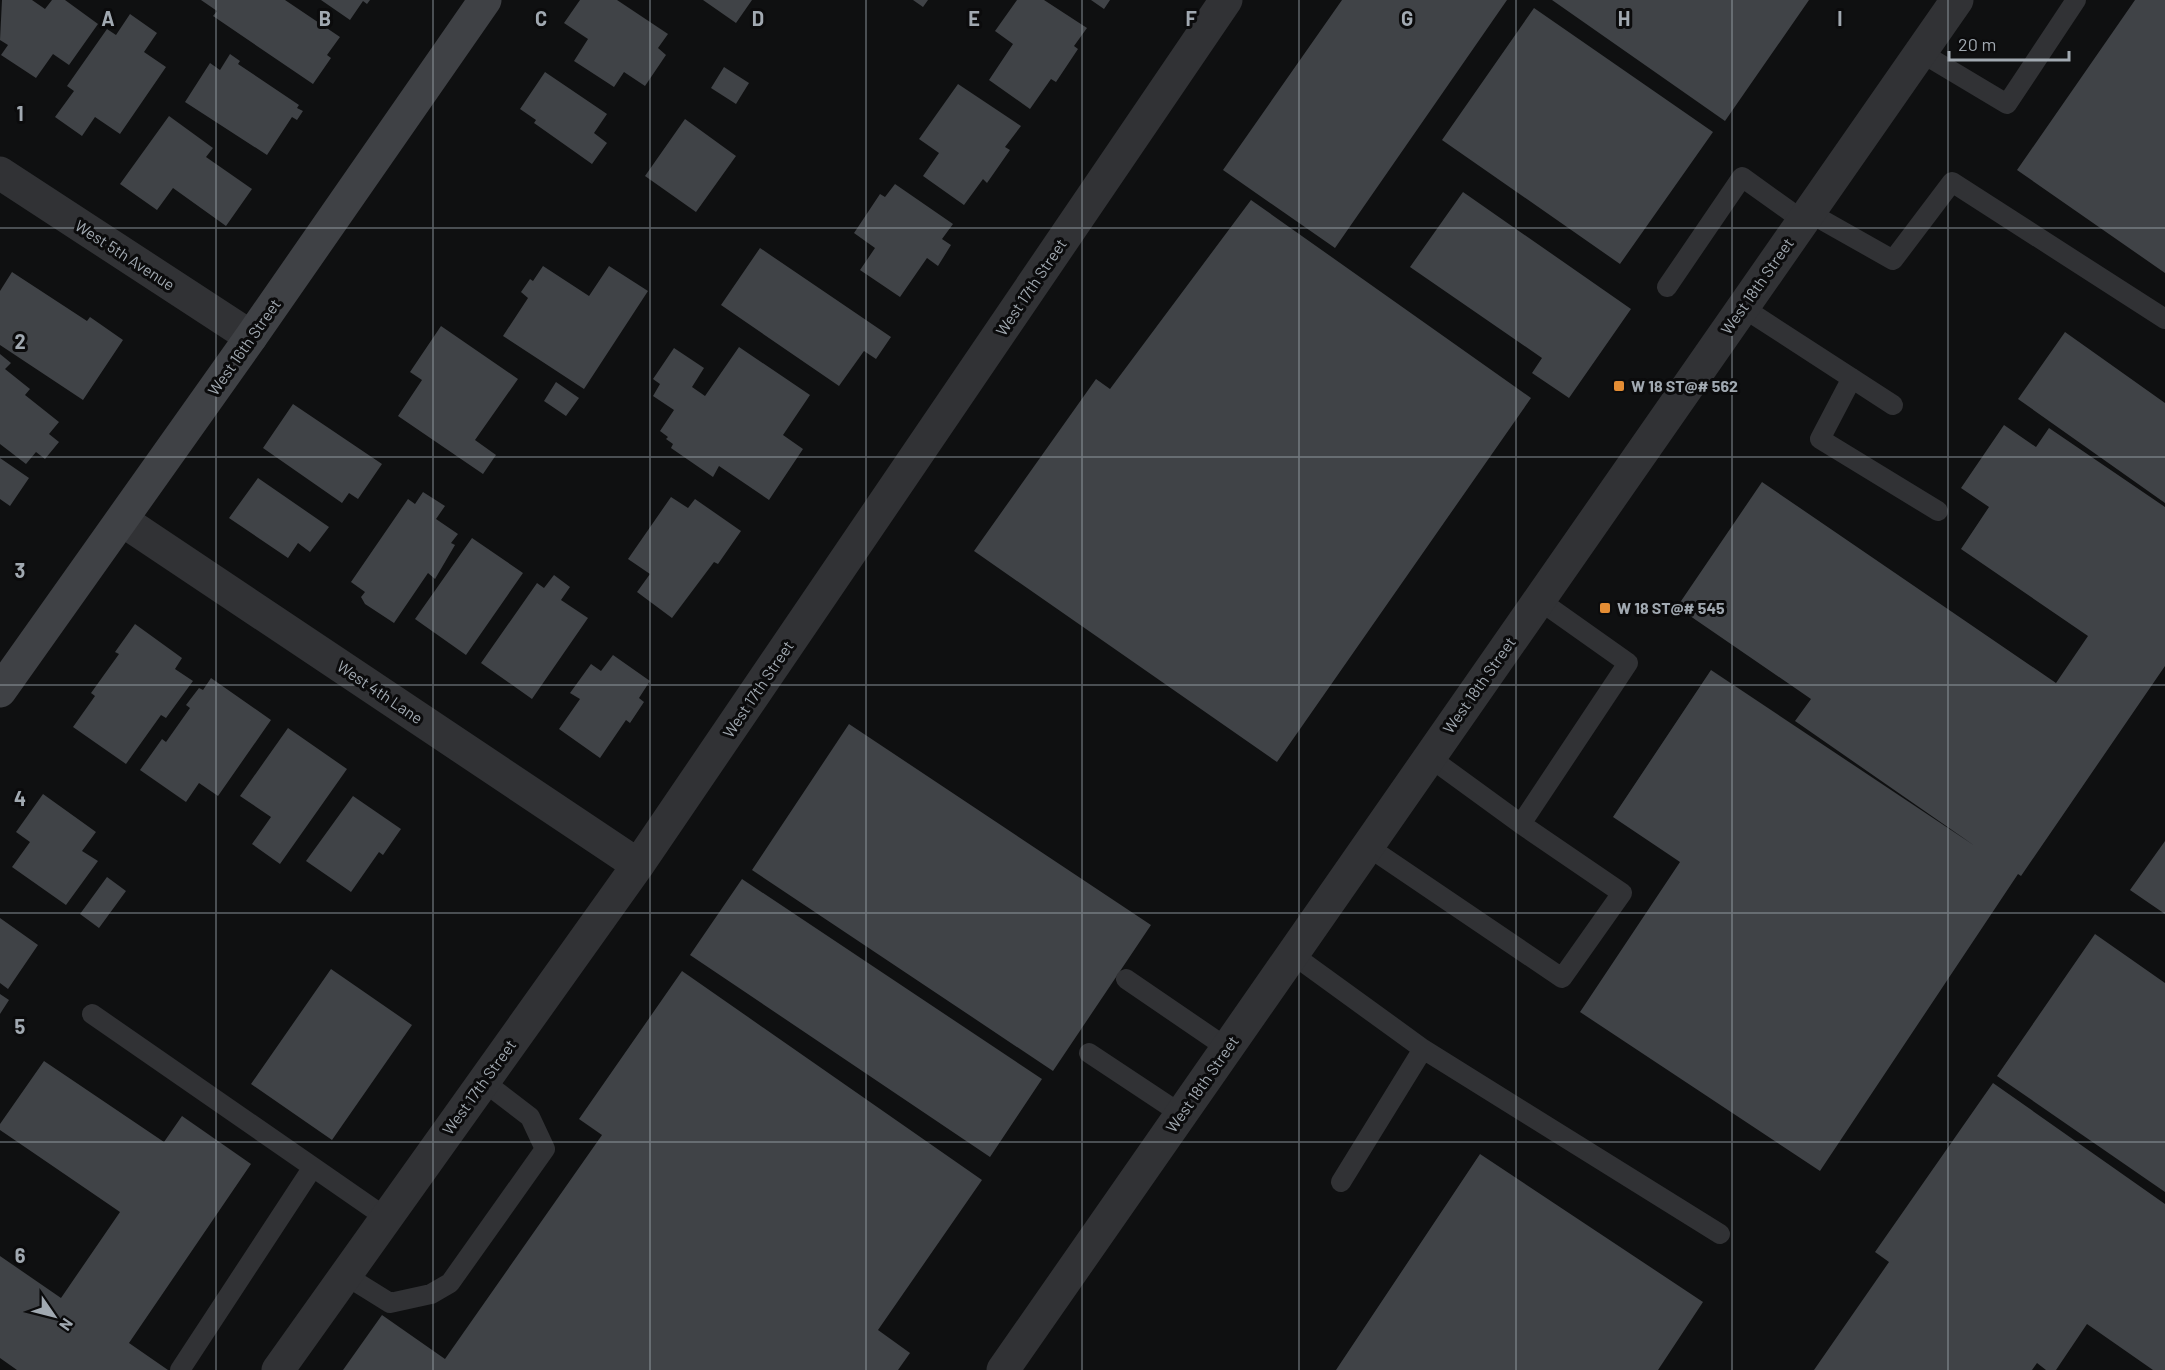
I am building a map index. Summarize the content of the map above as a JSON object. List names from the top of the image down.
{
  "streets": {
    "street": [
      "West 5th Avenue",
      "West 18th Street",
      "West 17th Street",
      "West 16th Street",
      "West 4th Lane"
    ]
  },
  "crossings": [
    ["West 5th Avenue", "West 16th Street"],
    ["West 17th Street", "West 4th Lane"],
    ["West 16th Street", "West 4th Lane"]
  ],
  "places": {
    "transit": ["W 18 ST@# 562", "W 18 ST@# 545"]
  },
  "scale_bar": "20 m",
  "north": "bottom right",
  "grid": {
    "columns": [
      "A",
      "B",
      "C",
      "D",
      "E",
      "F",
      "G",
      "H",
      "I"
    ],
    "rows": [
      "1",
      "2",
      "3",
      "4",
      "5",
      "6"
    ]
  }
}
